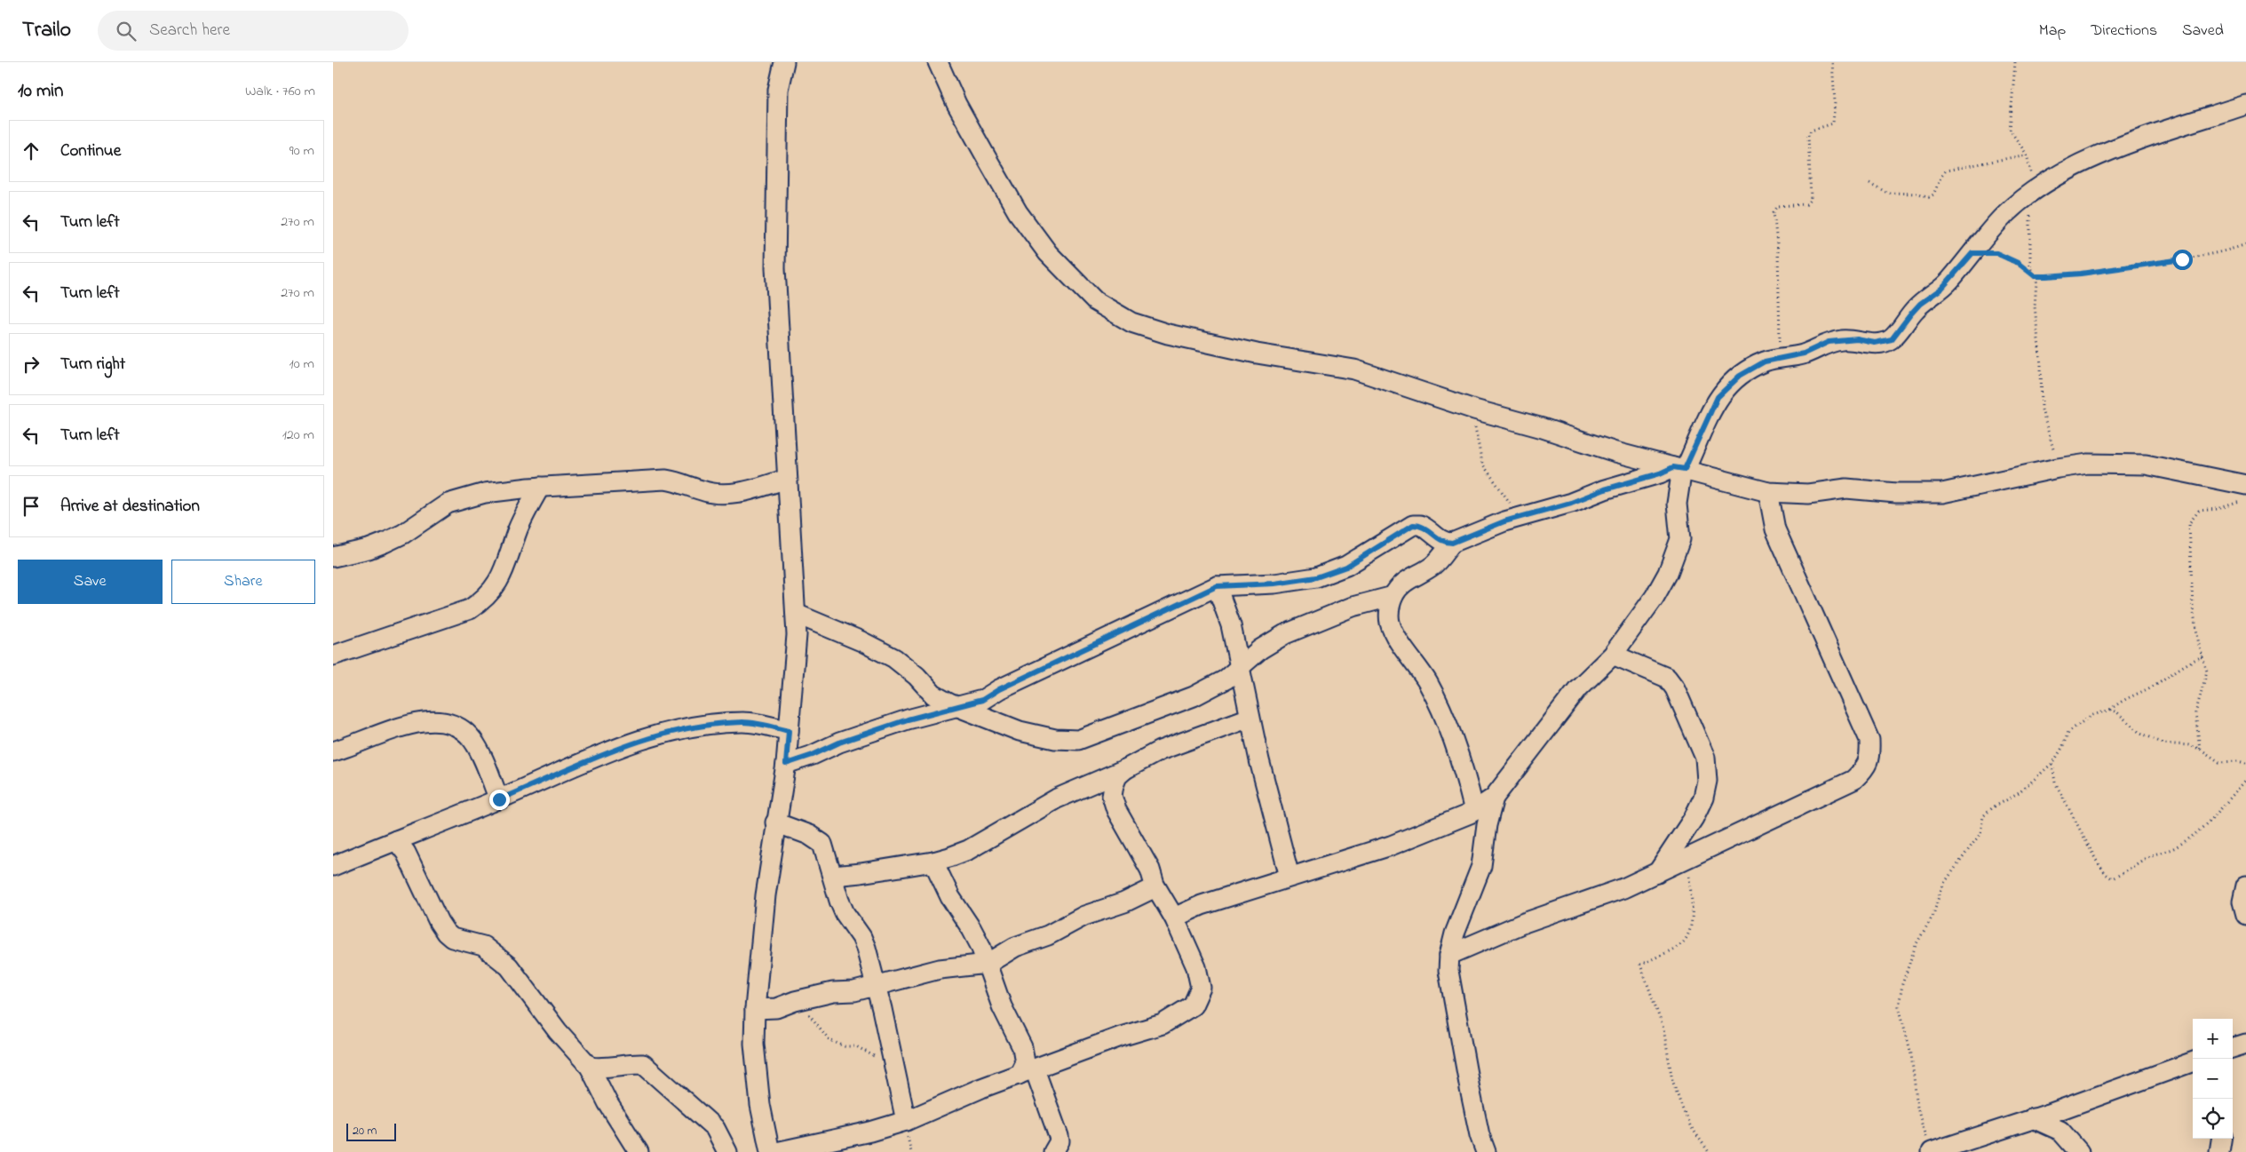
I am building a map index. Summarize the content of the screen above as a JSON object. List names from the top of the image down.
{
  "scale_bar": "20 m",
  "page": {
    "header": "Trailo",
    "search": "Search here",
    "nav": ["Map", "Directions", "Saved"],
    "heading": ["10 min", "Walk · 760 m"],
    "list": [
      ["Continue", "90 m"],
      ["Turn left", "270 m"],
      ["Turn left", "270 m"],
      ["Turn right", "10 m"],
      ["Turn left", "120 m"],
      "Arrive at destination"
    ],
    "buttons": ["Save", "Share"],
    "map_buttons": ["+", "−"],
    "scale": "20 m"
  }
}
